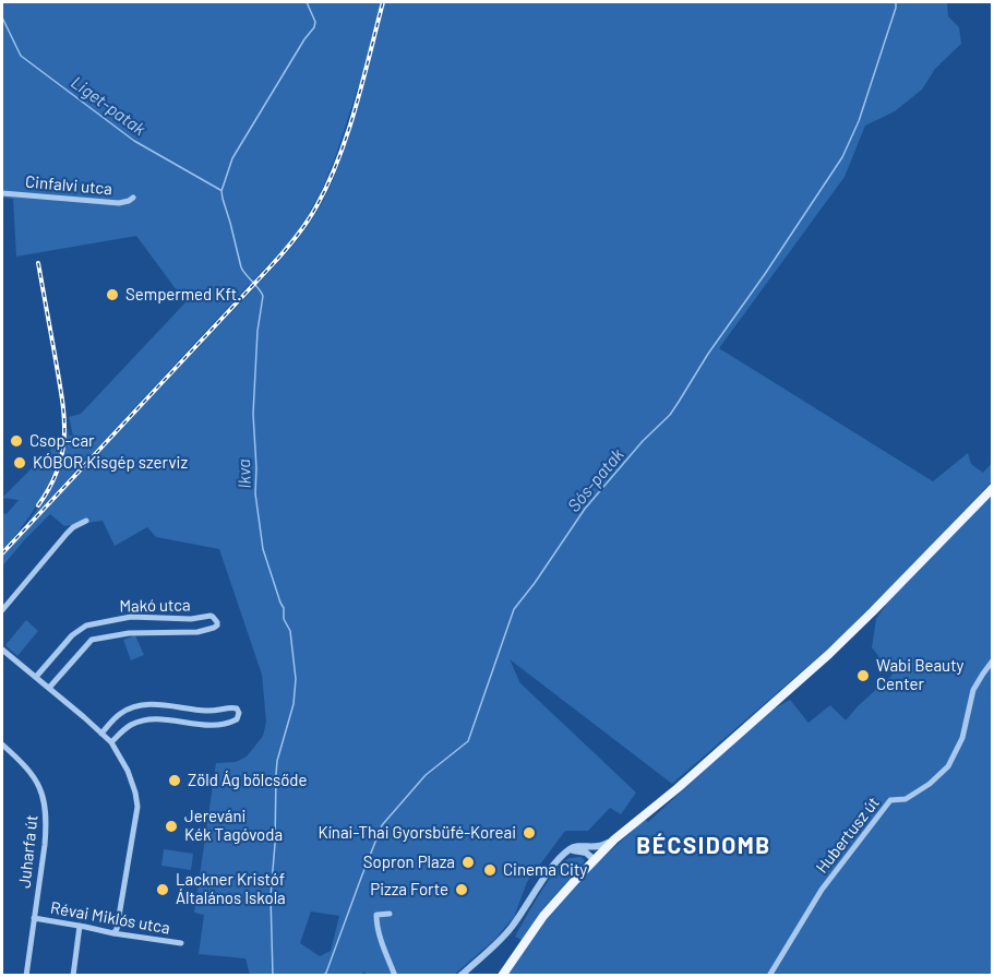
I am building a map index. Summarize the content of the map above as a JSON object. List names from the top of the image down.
{
  "streets": {
    "street": [
      "Cinfalvi utca",
      "Makó utca",
      "Hubertusz út",
      "Juharfa út",
      "Révai Miklós utca"
    ]
  },
  "crossings": [
    ["Juharfa út", "Révai Miklós utca"]
  ],
  "districts": ["BÉCSIDOMB"],
  "water": ["Liget-patak", "Ikva", "Sós-patak"],
  "places": [
    "Sempermed Kft.",
    "Csop-car",
    "KÓBOR Kisgép szerviz",
    "Wabi Beauty Center",
    "Zöld Ág bölcsőde",
    "Jereváni Kék Tagóvoda",
    "Kínai-Thai Gyorsbüfé-Koreai",
    "Sopron Plaza",
    "Cinema City",
    "Lackner Kristóf Általános Iskola",
    "Pizza Forte"
  ]
}
